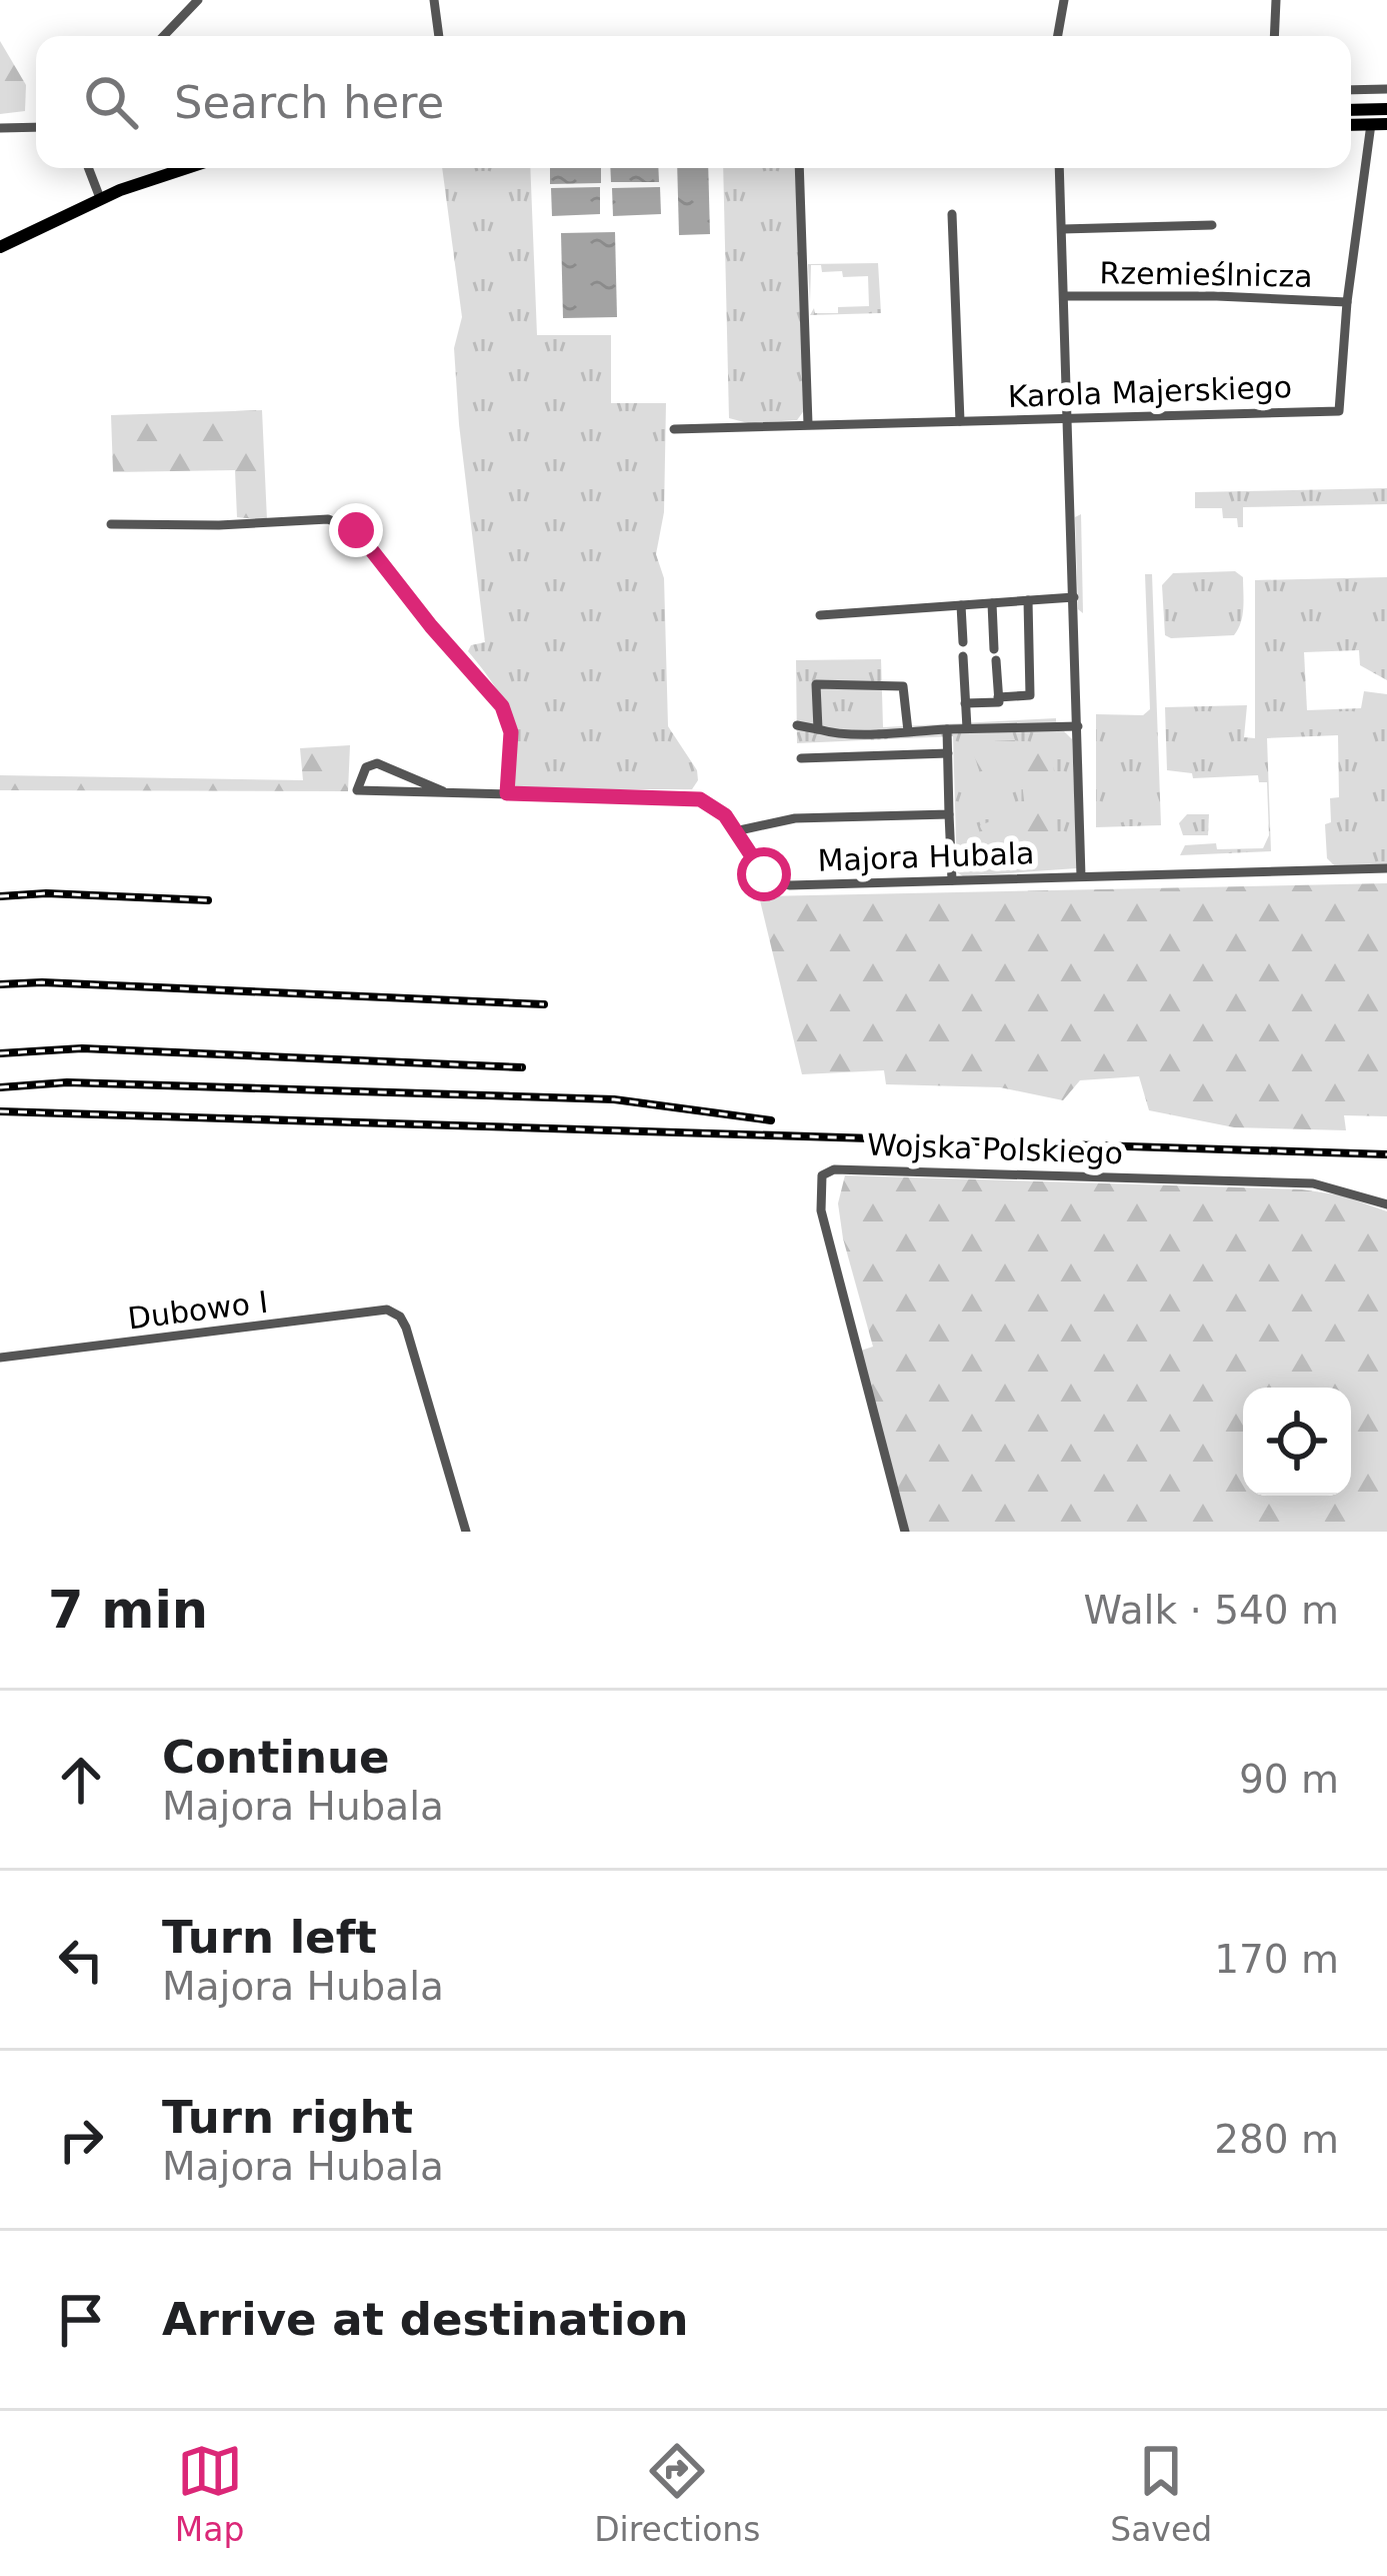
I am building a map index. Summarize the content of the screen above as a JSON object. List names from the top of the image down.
{
  "streets": {
    "street": [
      "Rzemieślnicza",
      "Karola Majerskiego",
      "Majora Hubala",
      "Wojska Polskiego",
      "Dubowo I"
    ]
  },
  "crossings": [
    ["Rzemieślnicza", "Karola Majerskiego"]
  ],
  "page": {
    "search": "Search here",
    "heading": ["7 min", "Walk · 540 m"],
    "list": [
      ["Continue", "Majora Hubala", "90 m"],
      ["Turn left", "Majora Hubala", "170 m"],
      ["Turn right", "Majora Hubala", "280 m"],
      "Arrive at destination"
    ],
    "nav": ["Map", "Directions", "Saved"]
  }
}
